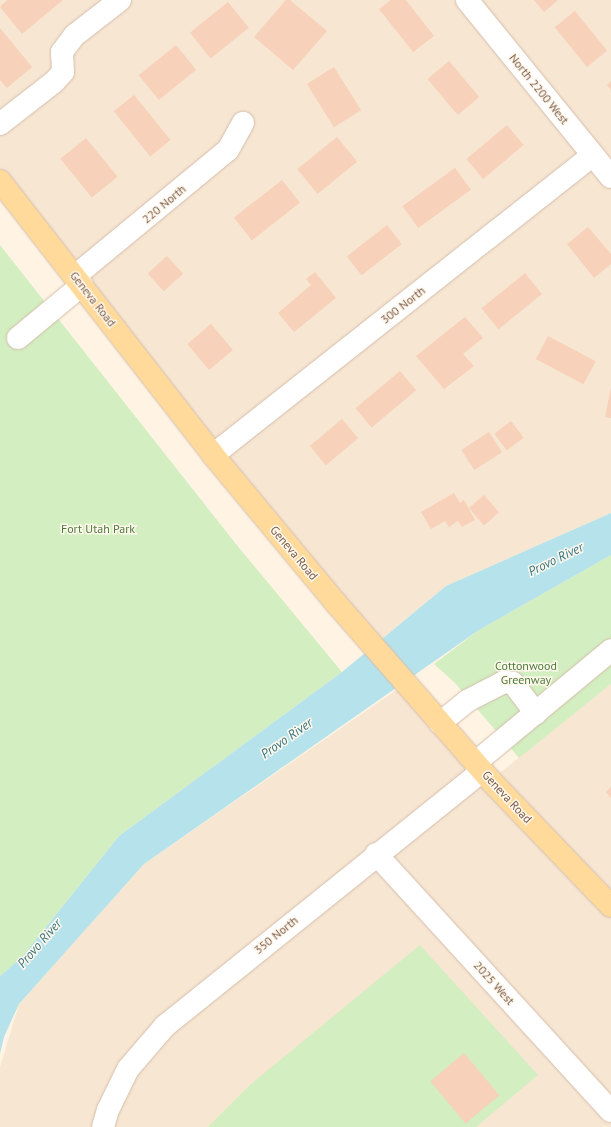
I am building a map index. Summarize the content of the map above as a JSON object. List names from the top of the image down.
{
  "streets": {
    "main road": ["Geneva Road"],
    "street": [
      "North 2200 West",
      "220 North",
      "300 North",
      "350 North",
      "2025 West"
    ]
  },
  "crossings": [
    ["North 2200 West", "300 North"],
    ["220 North", "Geneva Road"],
    ["Geneva Road", "300 North"],
    ["Geneva Road", "350 North"],
    ["350 North", "2025 West"]
  ],
  "water": ["Provo River"],
  "parks": ["Fort Utah Park", "Cottonwood Greenway"]
}
